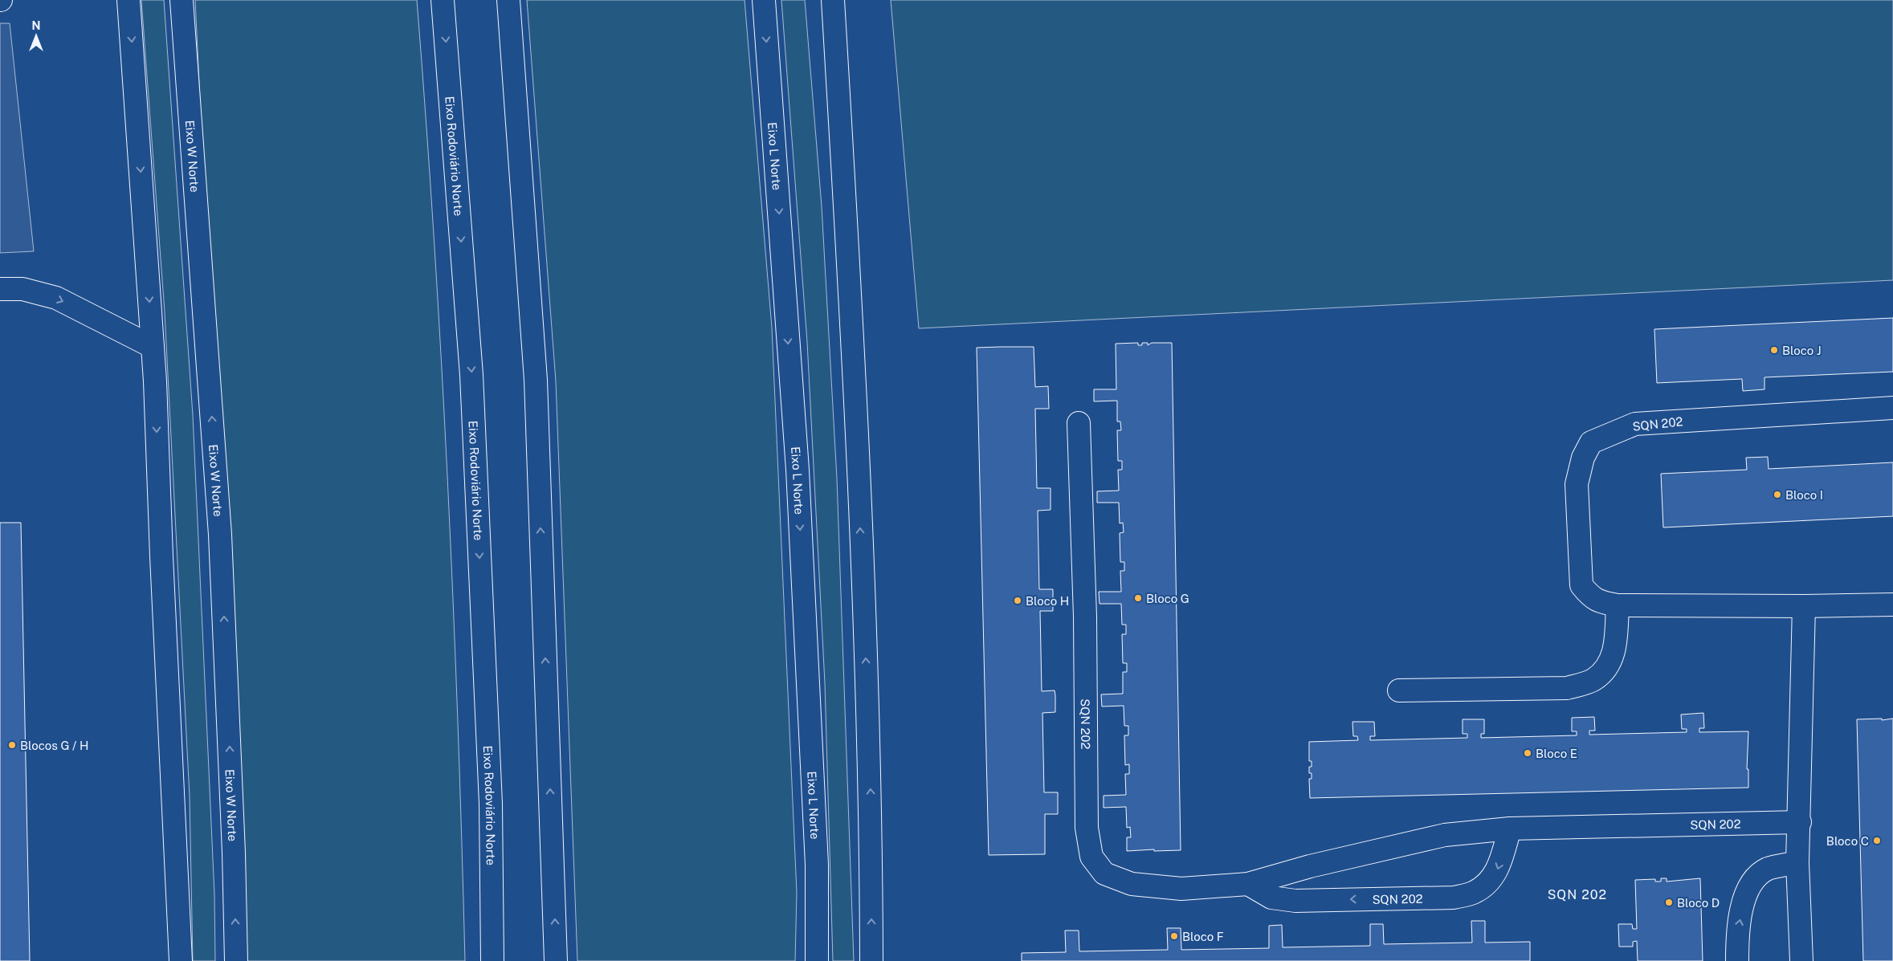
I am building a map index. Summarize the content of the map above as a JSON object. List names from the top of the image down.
{
  "streets": {
    "main road": [
      "Eixo W Norte",
      "Eixo Rodoviário Norte",
      "Eixo L Norte",
      "SQN 202"
    ]
  },
  "districts": ["SQN 202"],
  "places": [
    "Bloco J",
    "Bloco I",
    "Bloco G",
    "Bloco H",
    "Blocos G / H",
    "Bloco E",
    "Bloco C",
    "Bloco D",
    "Bloco F"
  ],
  "north": "top"
}
